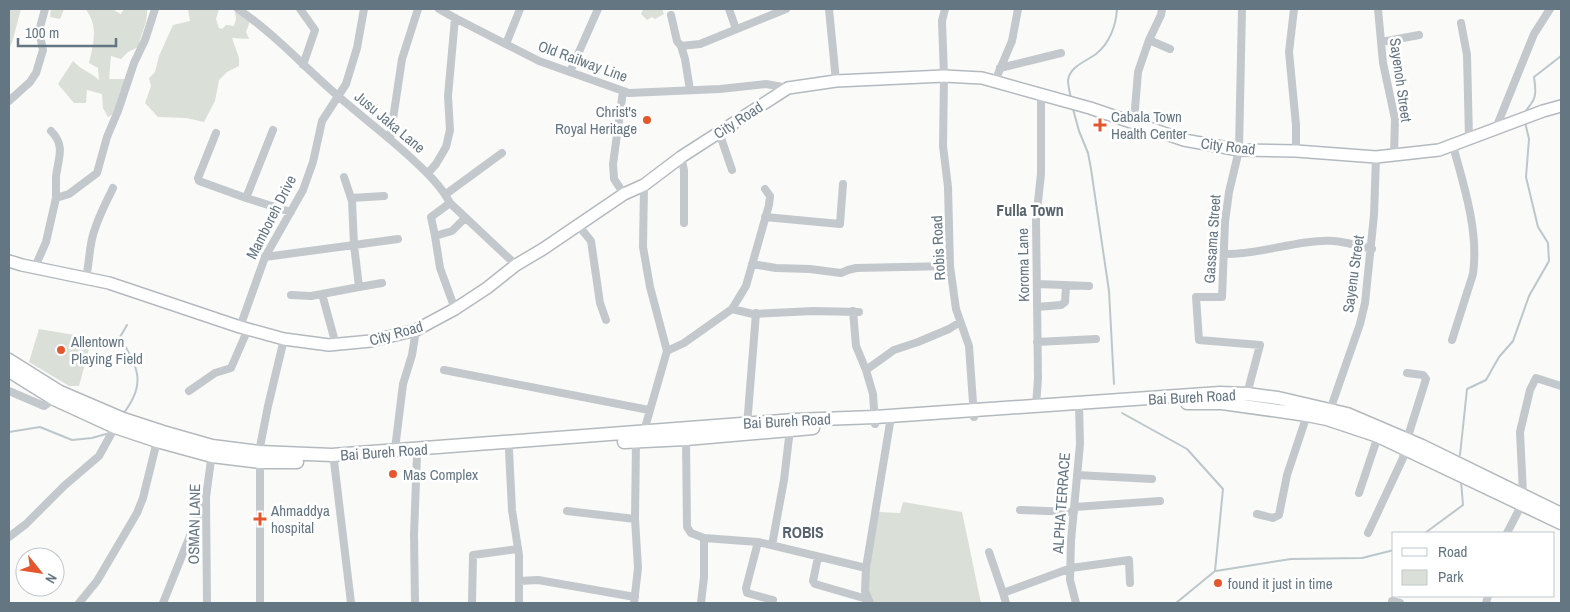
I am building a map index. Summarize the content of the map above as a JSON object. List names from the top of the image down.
{
  "streets": {
    "highway": ["Bai Bureh Road"],
    "main road": ["City Road"],
    "street": [
      "Old Railway Line",
      "Sayenoh Street",
      "Jusu Jaka Lane",
      "Mamboreh Drive",
      "Gassama Street",
      "Robis Road",
      "Koroma Lane",
      "Sayenu Street",
      "ALPHA TERRACE",
      "OSMAN LANE"
    ]
  },
  "crossings": [
    ["Old Railway Line", "City Road"],
    ["Sayenoh Street", "City Road"],
    ["City Road", "Jusu Jaka Lane"],
    ["City Road", "Mamboreh Drive"],
    ["City Road", "Gassama Street"],
    ["City Road", "Robis Road"],
    ["City Road", "Koroma Lane"],
    ["City Road", "Sayenu Street"],
    ["Jusu Jaka Lane", "Mamboreh Drive"],
    ["Gassama Street", "Bai Bureh Road"],
    ["Robis Road", "Bai Bureh Road"],
    ["Koroma Lane", "Bai Bureh Road"],
    ["Sayenu Street", "Bai Bureh Road"],
    ["Bai Bureh Road", "ALPHA TERRACE"],
    ["Bai Bureh Road", "OSMAN LANE"]
  ],
  "districts": ["Fulla Town", "ROBIS"],
  "places": {
    "other": [
      "Christ's Royal Heritage",
      "Allentown Playing Field",
      "Mas Complex",
      "found it just in time"
    ],
    "health": ["Cabala Town Health Center", "Ahmaddya hospital"]
  },
  "legend": ["Road", "Park"],
  "scale_bar": "100 m",
  "north": "bottom right"
}
